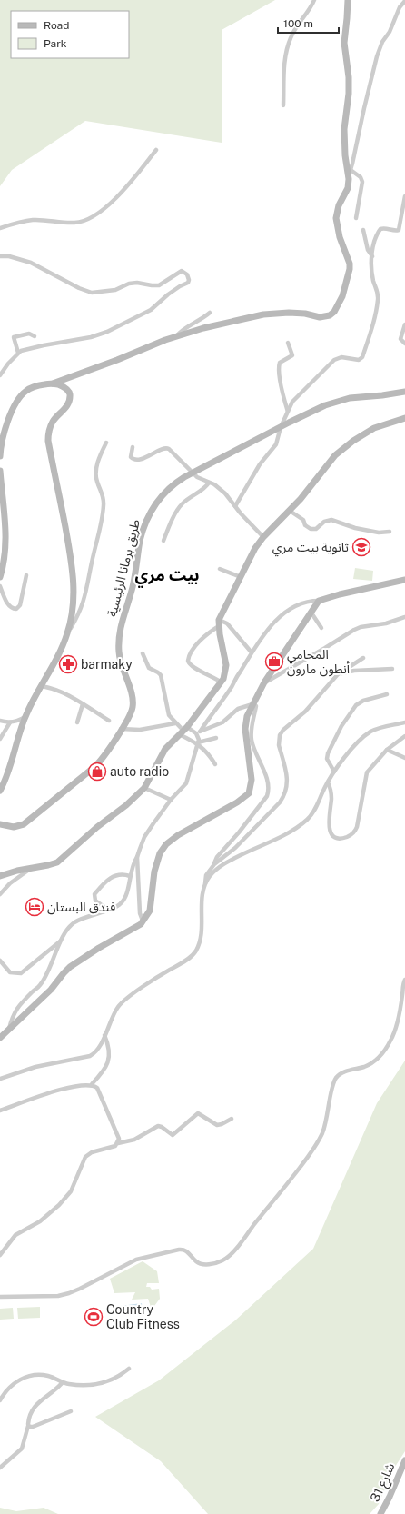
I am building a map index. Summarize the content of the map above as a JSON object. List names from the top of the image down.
{
  "streets": {
    "street": ["طريق برمانا الرئيسية", "شارع 31"]
  },
  "districts": ["بيت مري"],
  "places": {
    "school or university": ["ثانوية بيت مري"],
    "office": ["المحامي أنطون مارون"],
    "pharmacy": ["barmaky"],
    "shop": ["auto radio"],
    "hotel": ["فندق البستان"],
    "sports": ["Country Club Fitness"]
  },
  "legend": ["Road", "Park"],
  "scale_bar": "100 m"
}
